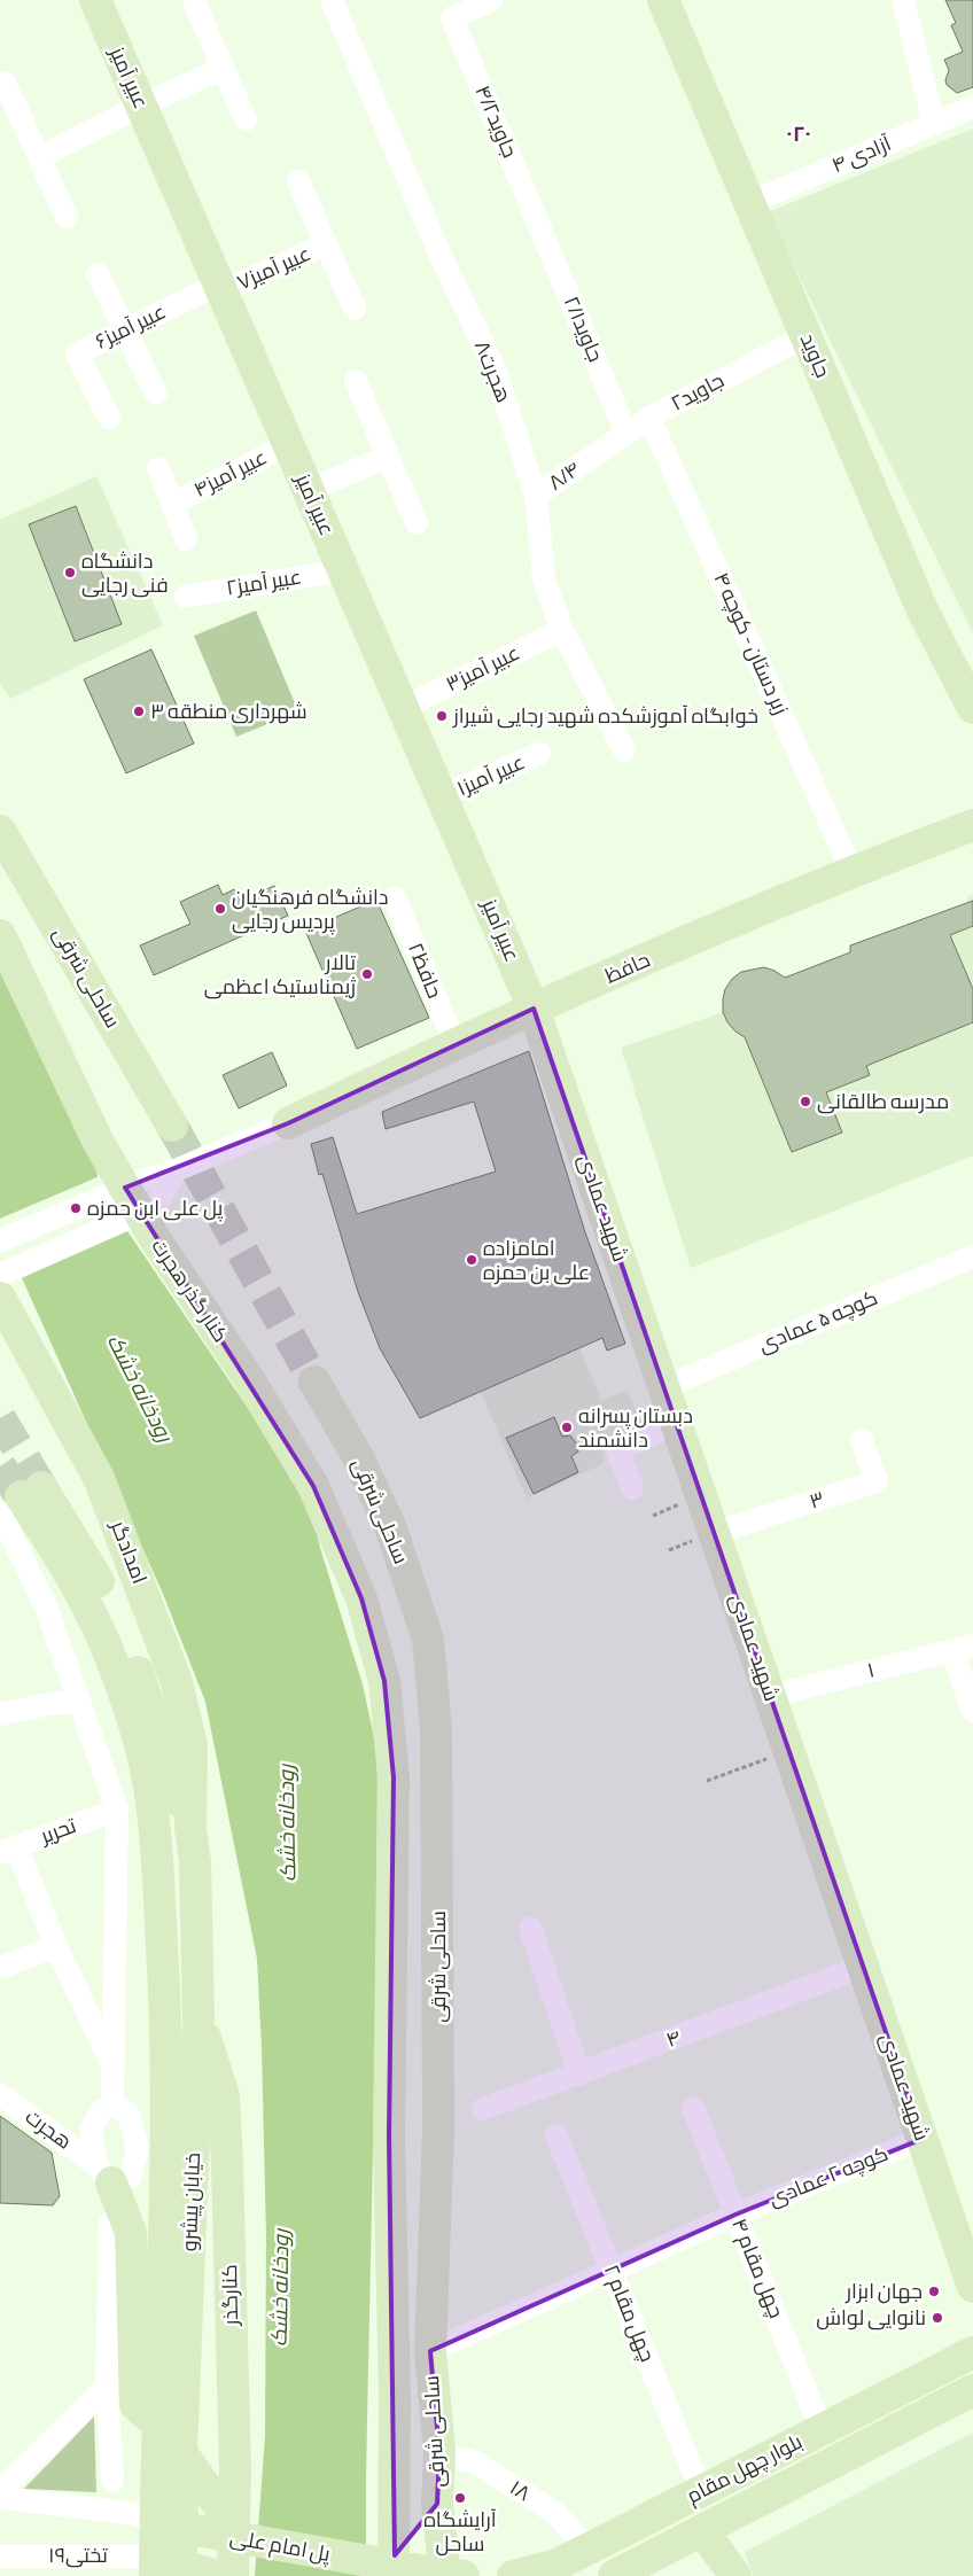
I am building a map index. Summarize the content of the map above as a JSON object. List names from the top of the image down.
{
  "streets": {
    "main road": [
      "عبیر آمیز",
      "جاوید",
      "حافظ",
      "ساحلی شرقی",
      "شهید عمادی",
      "کنار گذر هجرت",
      "امدادگر",
      "خیابان پیشرو",
      "کنارگذر",
      "بلوار چهل مقام",
      "پل امام علی"
    ],
    "street": [
      "۴/۲جاوید",
      "۴ آزادی",
      "۷عبیر آمیز",
      "۶عبیر آمیز",
      "۲/۱جاوید",
      "هجرت۸",
      "۲جاوید",
      "۴عبیر آمیز",
      "۸/۴",
      "۲عبیر آمیز",
      "زبر دستان - کوچه ۴",
      "۳عبیر آمیز",
      "۱عبیر آمیز",
      "۲حافظ",
      "کوچه ۵ عمادی",
      "۳",
      "۱",
      "تحریر",
      "۴",
      "هجرت",
      "کوچه ۲ عمادی",
      "چهل مقام ۴",
      "چهل مقام ۲",
      "۱۸",
      "تختی۱۹"
    ]
  },
  "crossings": [
    ["عبیر آمیز", "۷عبیر آمیز"],
    ["عبیر آمیز", "۶عبیر آمیز"],
    ["عبیر آمیز", "۴عبیر آمیز"],
    ["عبیر آمیز", "۲عبیر آمیز"],
    ["عبیر آمیز", "۳عبیر آمیز"],
    ["عبیر آمیز", "۱عبیر آمیز"],
    ["عبیر آمیز", "حافظ"],
    ["عبیر آمیز", "شهید عمادی"],
    ["۴/۲جاوید", "۲/۱جاوید"],
    ["۴ آزادی", "جاوید"],
    ["۷عبیر آمیز", "۶عبیر آمیز"],
    ["۲/۱جاوید", "۲جاوید"],
    ["جاوید", "۲جاوید"],
    ["هجرت۸", "۸/۴"],
    ["هجرت۸", "۳عبیر آمیز"],
    ["۲جاوید", "۸/۴"],
    ["۲جاوید", "زبر دستان - کوچه ۴"],
    ["زبر دستان - کوچه ۴", "حافظ"],
    ["حافظ", "۲حافظ"],
    ["حافظ", "شهید عمادی"],
    ["ساحلی شرقی", "کوچه ۲ عمادی"],
    ["ساحلی شرقی", "۱۸"],
    ["ساحلی شرقی", "پل امام علی"],
    ["شهید عمادی", "کوچه ۵ عمادی"],
    ["شهید عمادی", "۳"],
    ["شهید عمادی", "۱"],
    ["شهید عمادی", "۴"],
    ["شهید عمادی", "کوچه ۲ عمادی"],
    ["کنار گذر هجرت", "پل امام علی"],
    ["امدادگر", "خیابان پیشرو"],
    ["کوچه ۲ عمادی", "چهل مقام ۴"],
    ["کوچه ۲ عمادی", "چهل مقام ۲"],
    ["خیابان پیشرو", "کنارگذر"],
    ["خیابان پیشرو", "پل امام علی"],
    ["خیابان پیشرو", "تختی۱۹"],
    ["چهل مقام ۴", "بلوار چهل مقام"],
    ["چهل مقام ۲", "بلوار چهل مقام"],
    ["بلوار چهل مقام", "۱۸"],
    ["پل امام علی", "تختی۱۹"]
  ],
  "districts": ["۰۲۰"],
  "water": ["رودخانه خشک"],
  "places": [
    "دانشگاه فنی رجایی",
    "شهرداری منطقه ۳",
    "خوابگاه آموزشکده شهید رجایی شیراز",
    "دانشگاه فرهنگیان پردیس رجایی",
    "تالار ژیمناستیک اعظمی",
    "مدرسه طالقانی",
    "پل علی ابن حمزه",
    "امامزاده علی بن حمزه",
    "دبستان پسرانه دانشمند",
    "جهان ابزار",
    "نانوایی لواش",
    "آرایشگاه ساحل"
  ]
}
